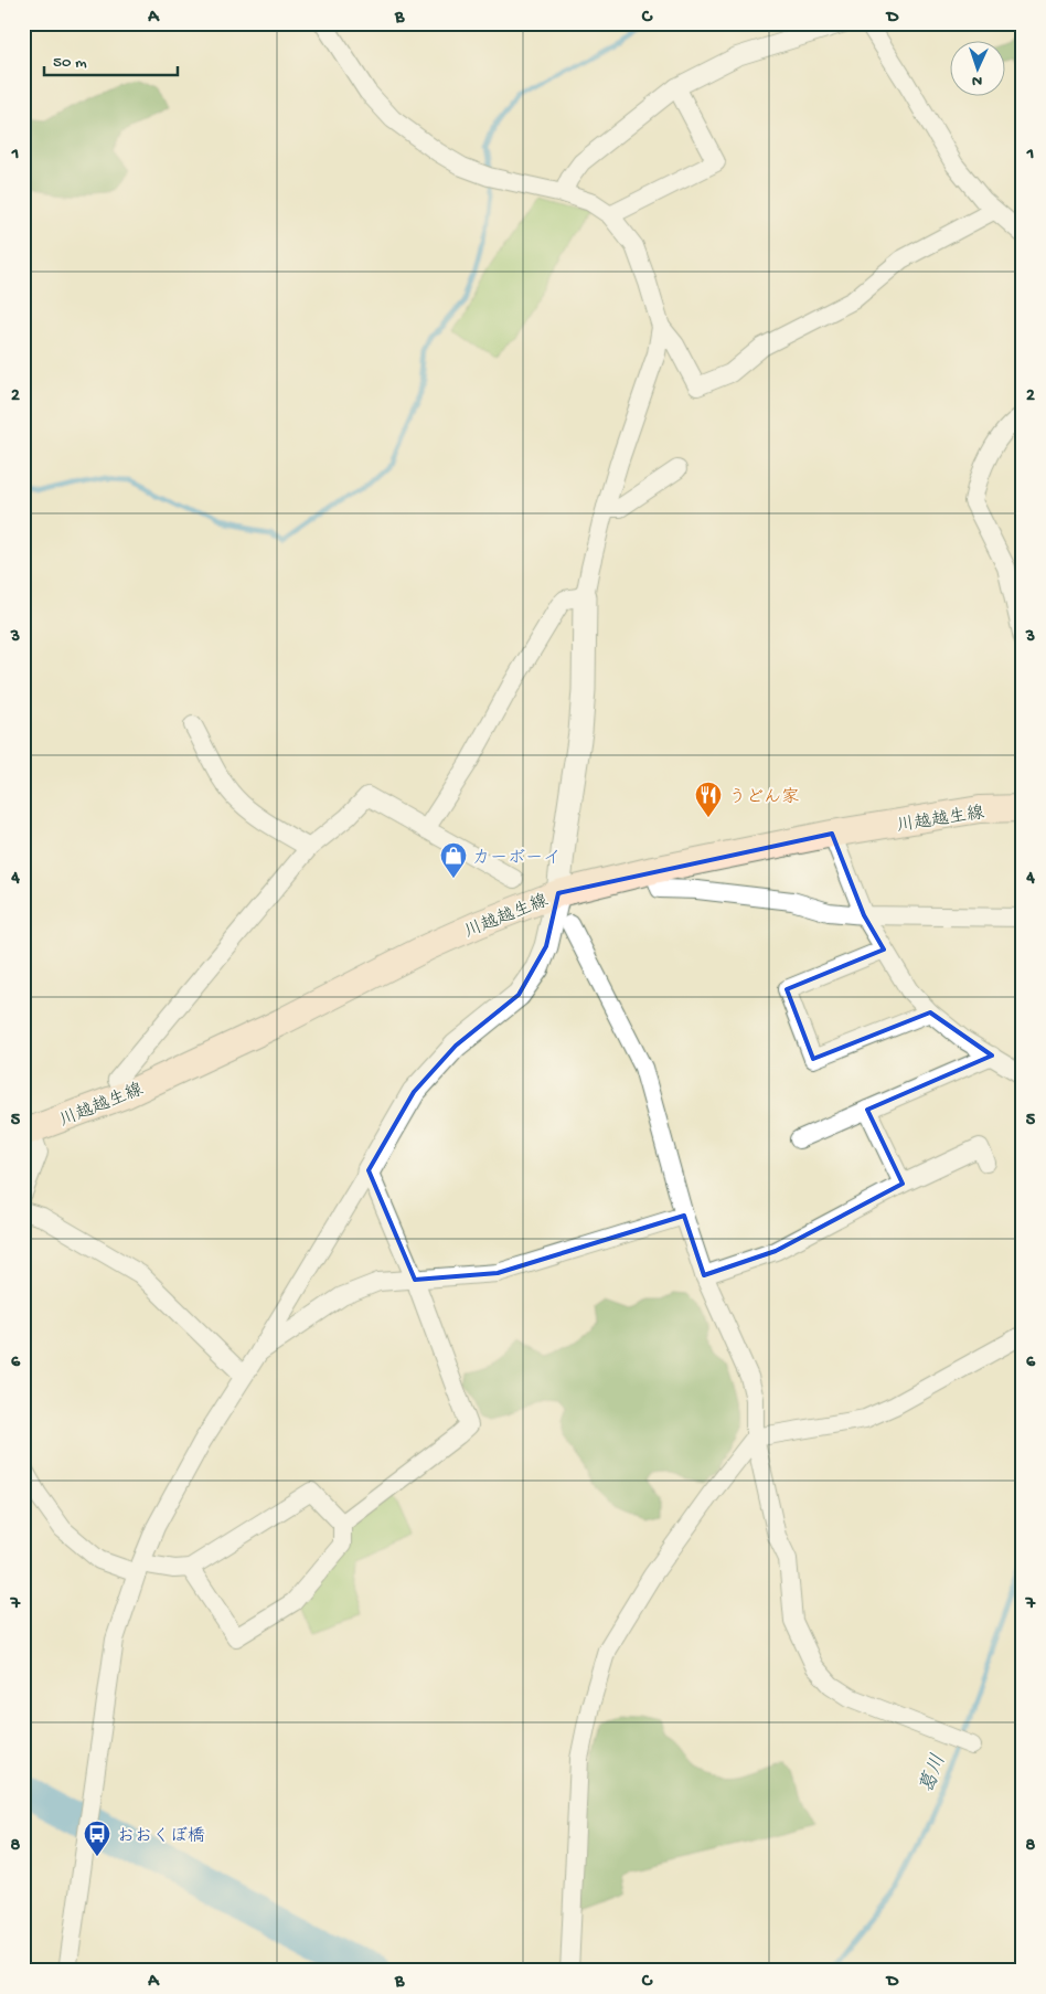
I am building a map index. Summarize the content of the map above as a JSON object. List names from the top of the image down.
{
  "streets": {
    "main road": ["川越越生線"]
  },
  "water": ["葛川"],
  "places": {
    "restaurant": ["うどん家"],
    "shop": ["カーボーイ"],
    "bus stop": ["おおくぼ橋"]
  },
  "scale_bar": "50 m",
  "north": "bottom",
  "grid": {
    "columns": [
      "A",
      "B",
      "C",
      "D"
    ],
    "rows": [
      "1",
      "2",
      "3",
      "4",
      "5",
      "6",
      "7",
      "8"
    ]
  }
}
